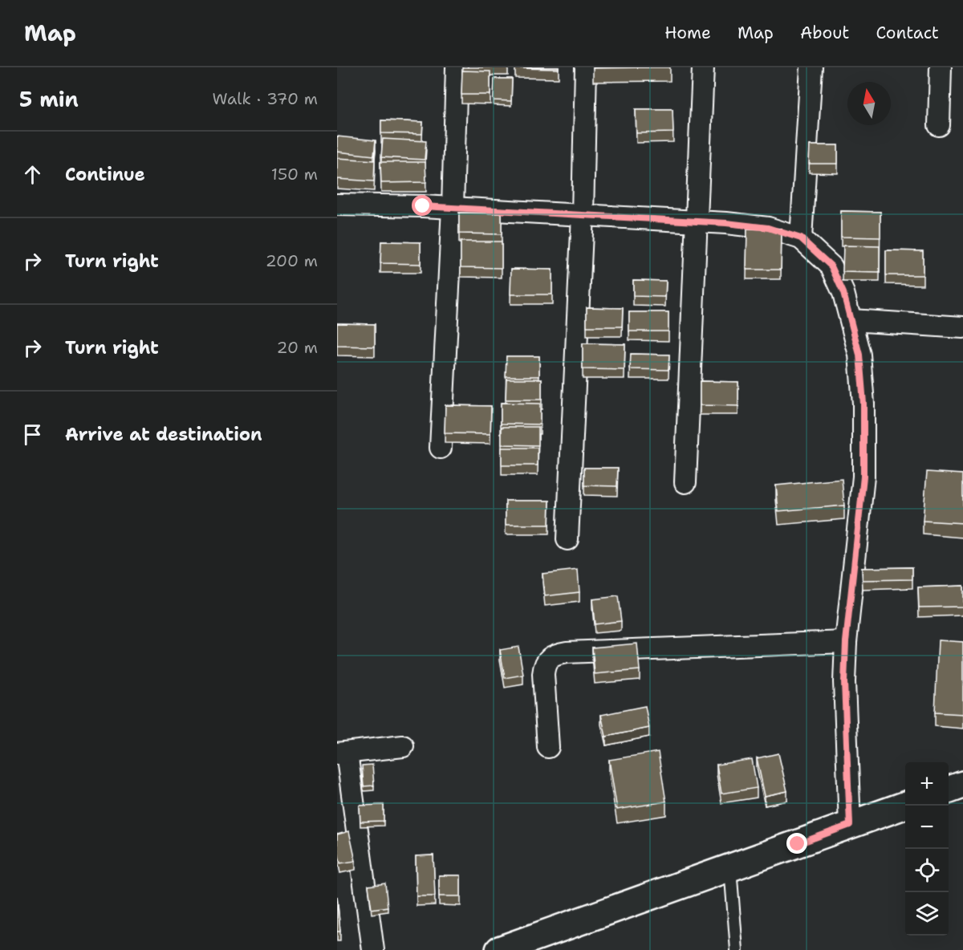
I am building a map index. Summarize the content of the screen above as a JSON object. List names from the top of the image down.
{
  "north": "top",
  "page": {
    "header": "Map",
    "nav": [
      "Home",
      "Map",
      "About",
      "Contact"
    ],
    "heading": ["5 min", "Walk · 370 m"],
    "list": [
      ["Continue", "150 m"],
      ["Turn right", "200 m"],
      ["Turn right", "20 m"],
      "Arrive at destination"
    ],
    "map_buttons": ["+", "−"]
  }
}
